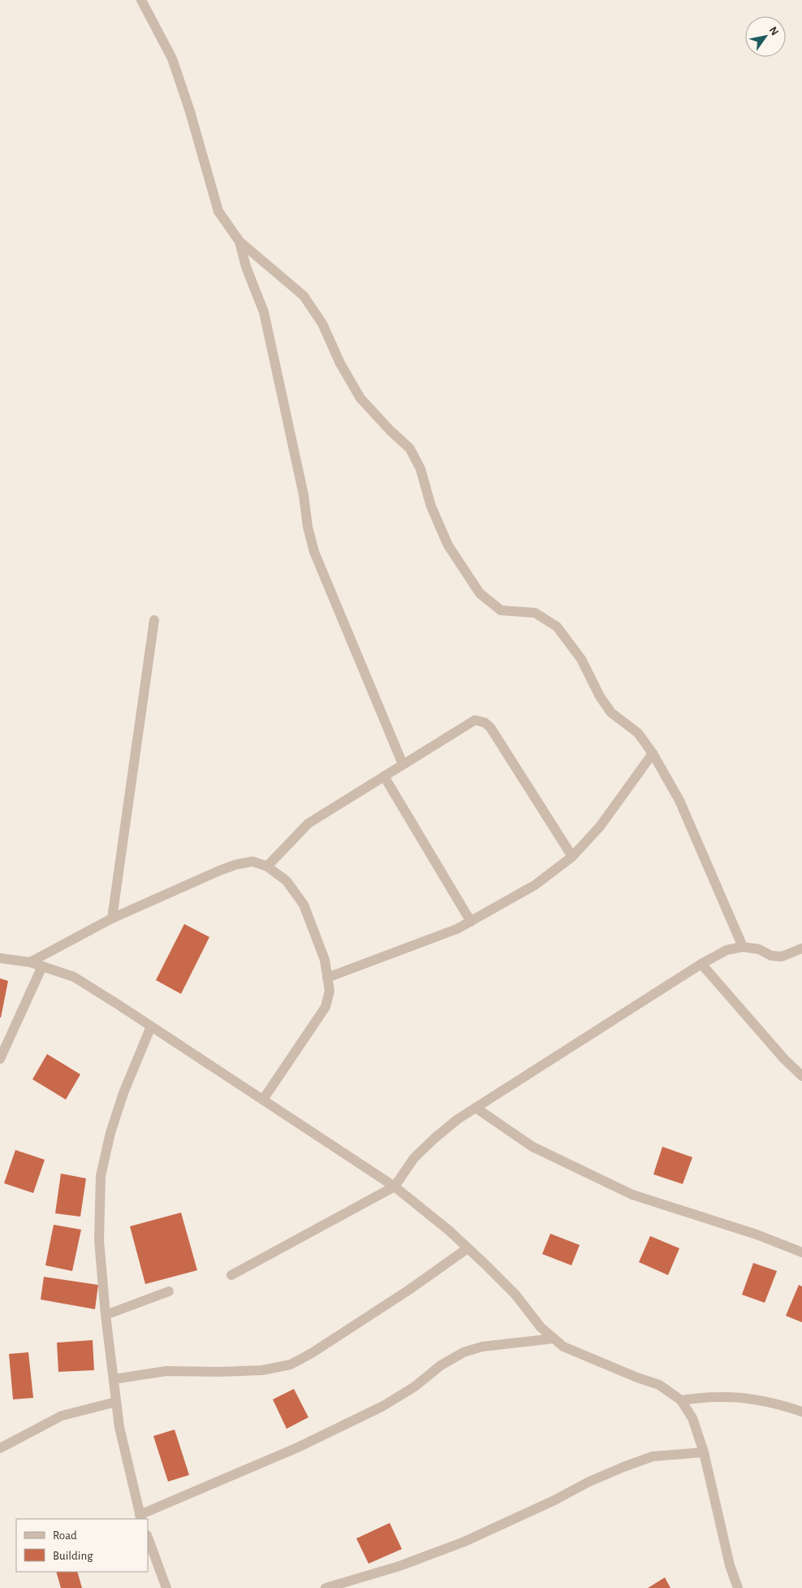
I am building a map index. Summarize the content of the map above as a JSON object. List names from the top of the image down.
{
  "legend": ["Road", "Building"],
  "north": "top right"
}
